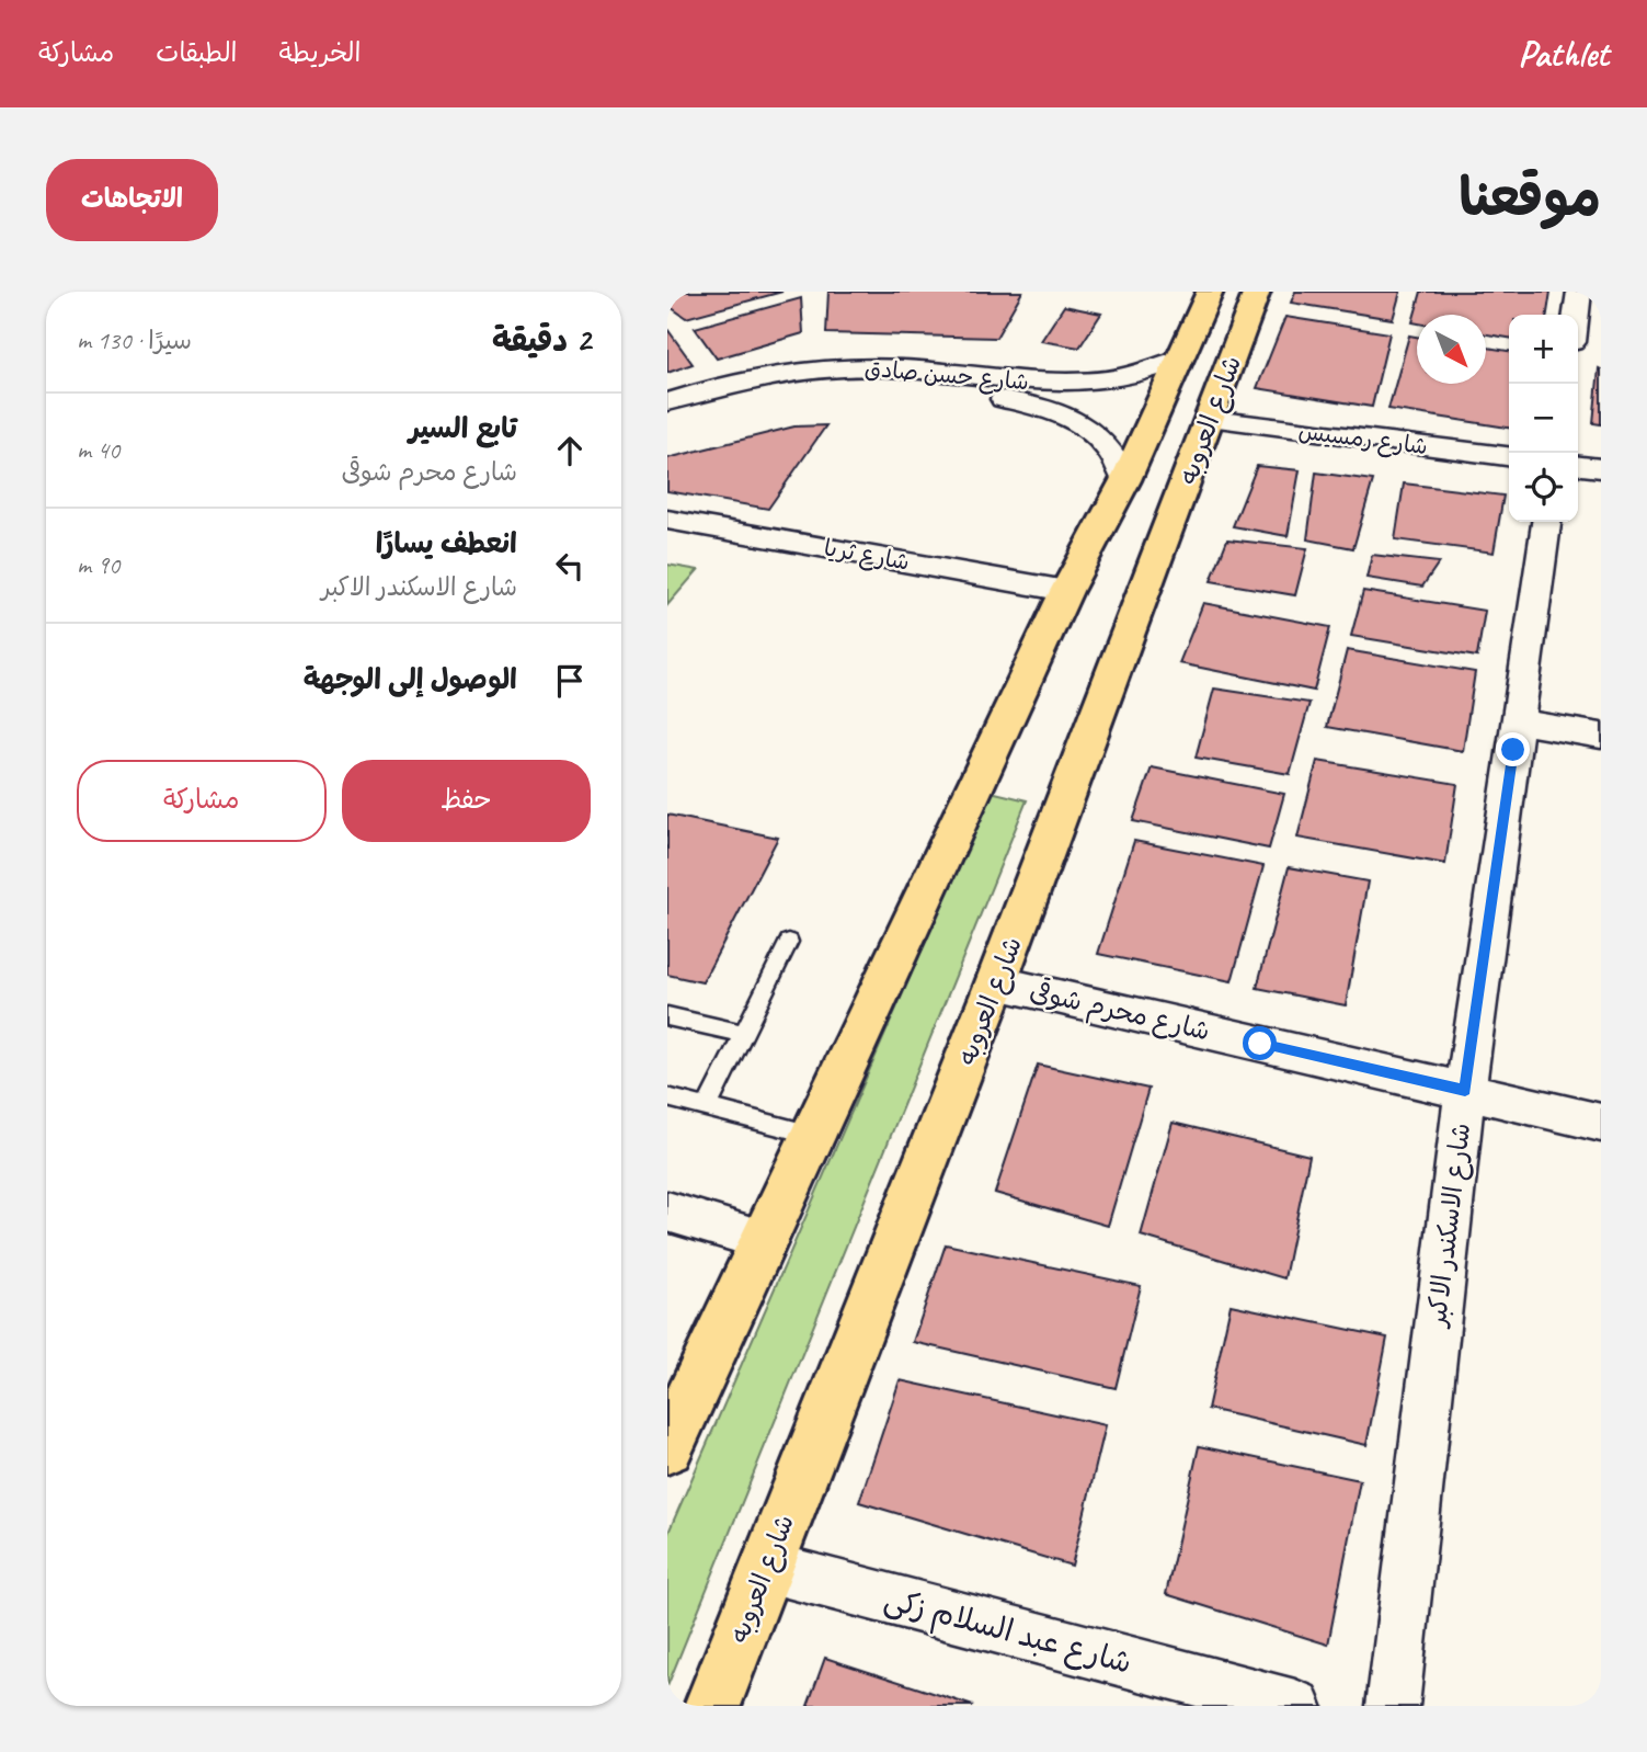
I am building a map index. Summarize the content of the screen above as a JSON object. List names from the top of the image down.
{
  "streets": {
    "highway": ["شارع العروبه"],
    "street": [
      "شارع حسن صادق",
      "شارع رمسيس",
      "شارع ثريا",
      "شارع محرم شوقى",
      "شارع الاسكندر الاكبر",
      "شارع عبد السلام زكى"
    ]
  },
  "crossings": [
    ["شارع حسن صادق", "شارع العروبه"],
    ["شارع العروبه", "شارع رمسيس"],
    ["شارع العروبه", "شارع ثريا"],
    ["شارع العروبه", "شارع محرم شوقى"],
    ["شارع العروبه", "شارع عبد السلام زكى"],
    ["شارع محرم شوقى", "شارع الاسكندر الاكبر"]
  ],
  "north": "bottom right",
  "page": {
    "header": "Pathlet",
    "nav": ["الخريطة", "الطبقات", "مشاركة"],
    "title": "موقعنا",
    "buttons": [
      "الاتجاهات",
      ["حفظ", "مشاركة"]
    ],
    "heading": ["2 دقيقة", "سيرًا · 130 m"],
    "map_buttons": ["+", "−"],
    "list": [
      ["تابع السير", "شارع محرم شوقى", "40 m"],
      ["انعطف يسارًا", "شارع الاسكندر الاكبر", "90 m"],
      "الوصول إلى الوجهة"
    ]
  }
}
